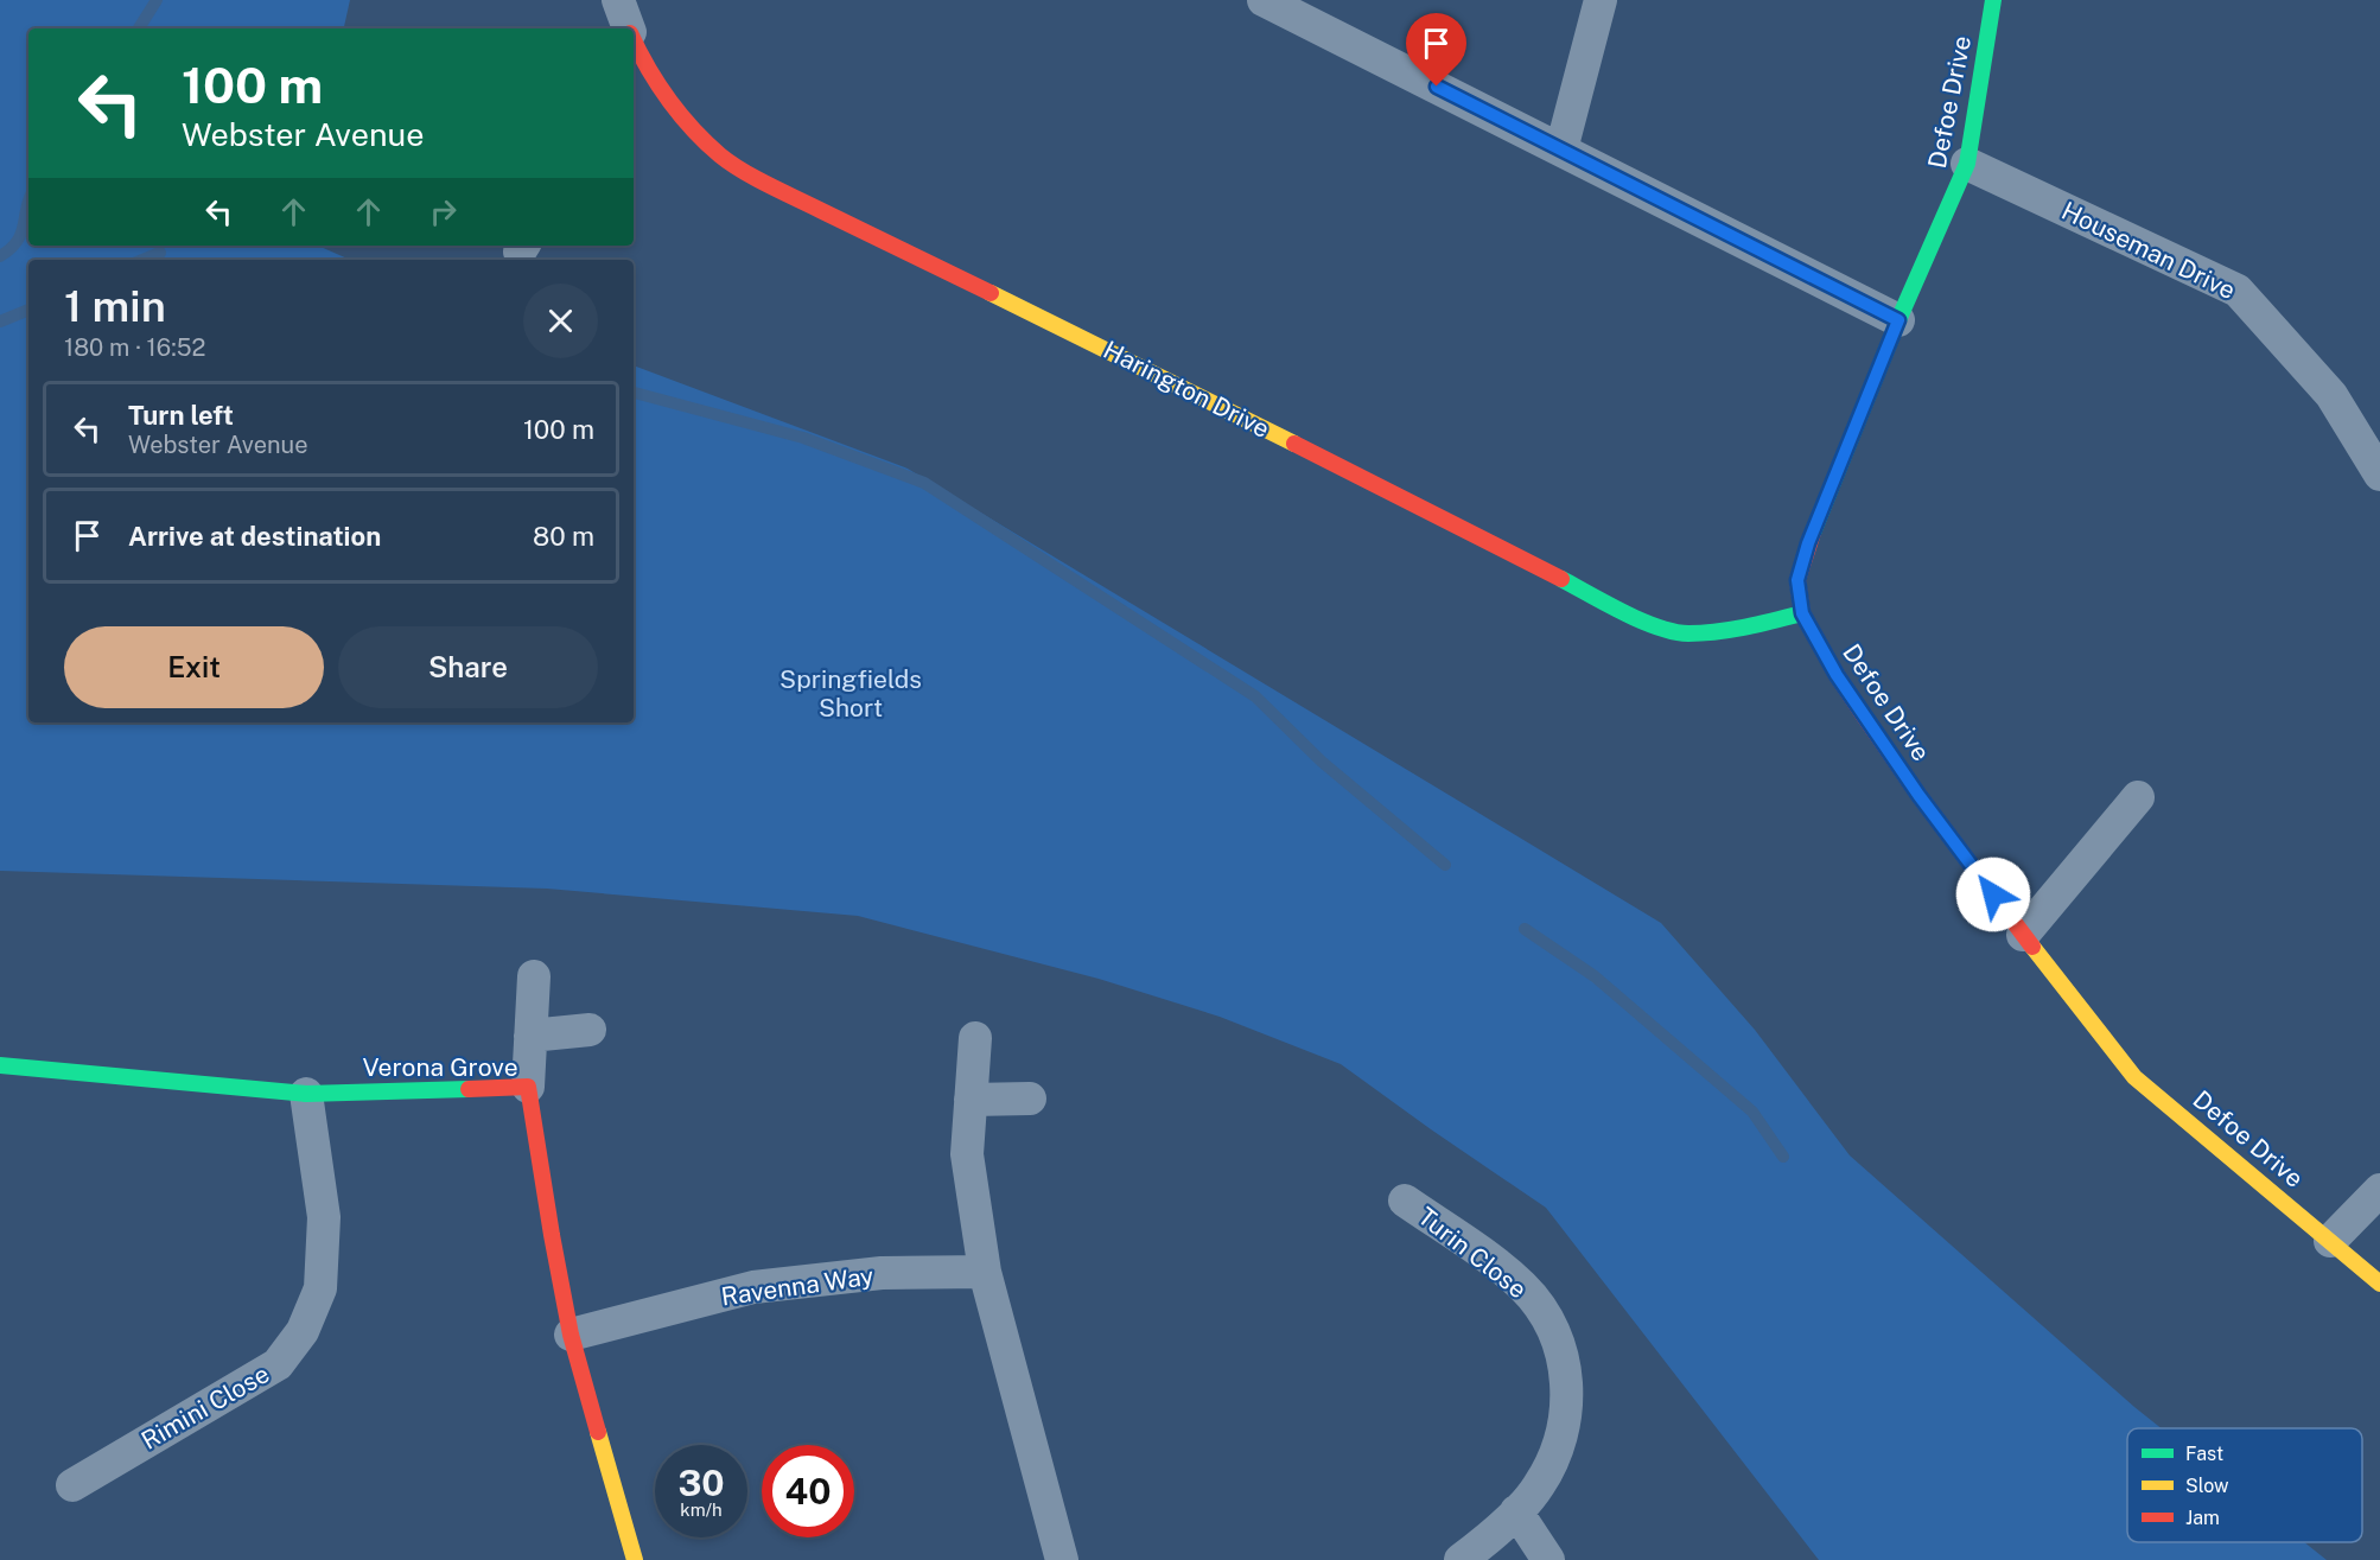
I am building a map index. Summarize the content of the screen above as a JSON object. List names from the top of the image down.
{
  "streets": {
    "street": [
      "Defoe Drive",
      "Houseman Drive",
      "Harington Drive",
      "Verona Grove",
      "Turin Close",
      "Ravenna Way",
      "Rimini Close"
    ]
  },
  "crossings": [
    ["Defoe Drive", "Houseman Drive"],
    ["Defoe Drive", "Harington Drive"],
    ["Verona Grove", "Ravenna Way"],
    ["Verona Grove", "Rimini Close"]
  ],
  "parks": ["Springfields Short"],
  "legend": ["Fast", "Slow", "Jam"],
  "page": {
    "turn": ["100 m", "Webster Avenue"],
    "heading": ["1 min", "180 m · 16:52"],
    "list": [
      {
        "name": "Turn left",
        "note": "Webster Avenue",
        "value": "100 m"
      },
      {
        "name": "Arrive at destination",
        "value": "80 m"
      }
    ],
    "buttons": ["Exit", "Share"],
    "speed": "30 km/h",
    "limit": "40"
  }
}
